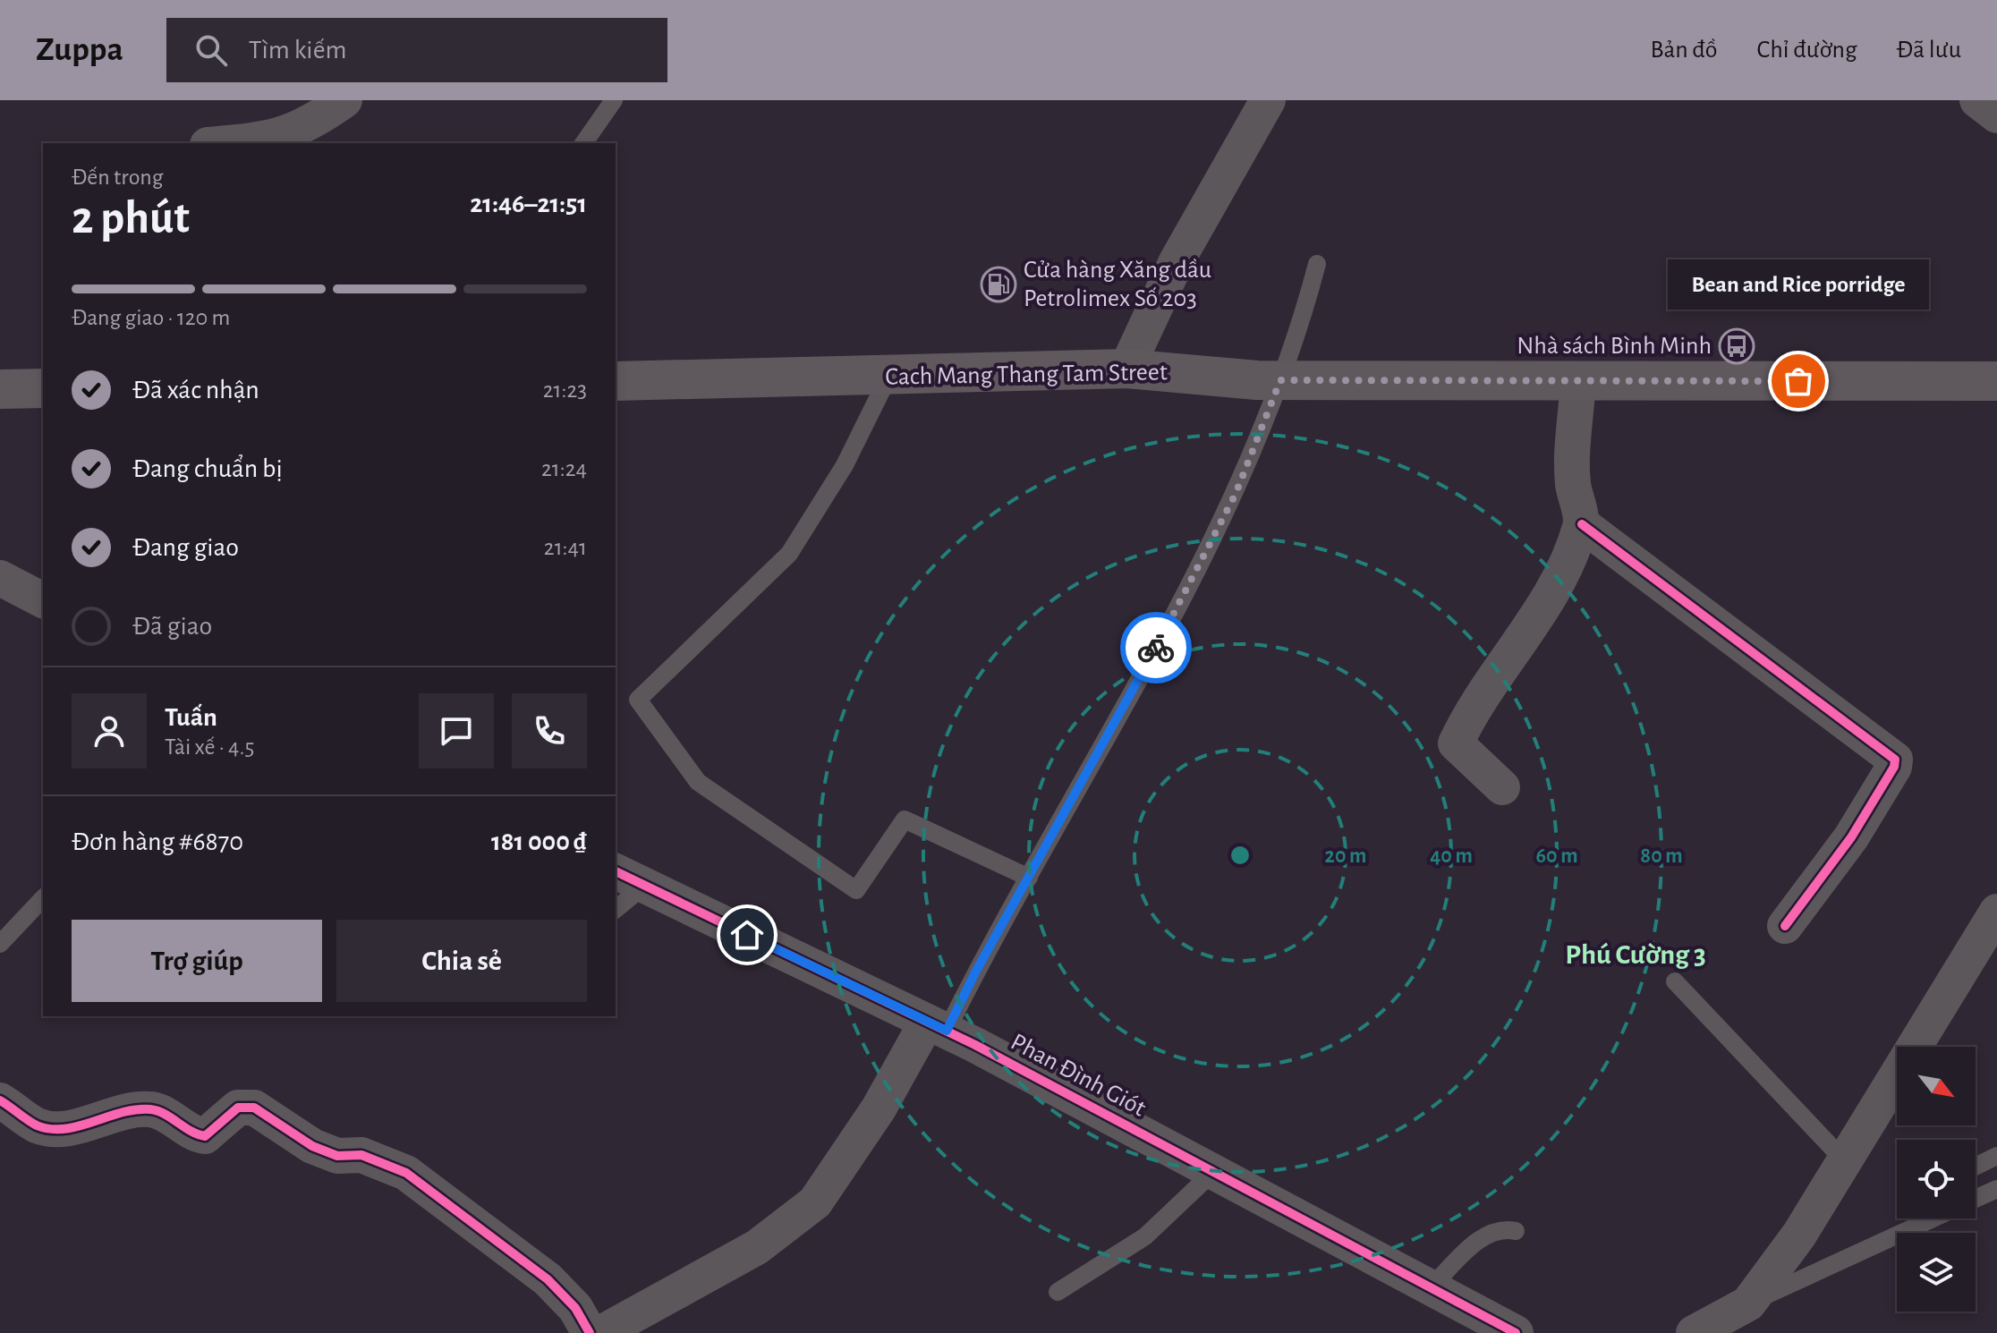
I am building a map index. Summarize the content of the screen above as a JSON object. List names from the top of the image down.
{
  "streets": {
    "main road": ["Cach Mang Thang Tam Street"],
    "street": ["Phan Đình Giót"]
  },
  "districts": ["Phú Cường 3"],
  "places": {
    "fuel station": ["Cửa hàng Xăng dầu Petrolimex Số 203"],
    "bus stop": ["Nhà sách Bình Minh"],
    "other": ["Bean and Rice porridge"]
  },
  "north": "bottom right",
  "page": {
    "header": "Zuppa",
    "search": "Tìm kiếm",
    "nav": ["Bản đồ", "Chỉ đường", "Đã lưu"],
    "heading": ["2 phút", "Đến trong", "21:46–21:51"],
    "panel": [
      "Tuấn",
      "Tài xế · 4.5",
      "Đơn hàng #6870",
      "181 000 ₫"
    ],
    "bubble": "Bean and Rice porridge",
    "bar": "Đang giao · 120 m",
    "list": [
      ["Đã xác nhận", "21:23"],
      ["Đang chuẩn bị", "21:24"],
      ["Đang giao", "21:41"],
      "Đã giao"
    ],
    "buttons": ["Trợ giúp", "Chia sẻ"]
  },
  "rings": [
    "20 m",
    "40 m",
    "60 m",
    "80 m"
  ]
}
